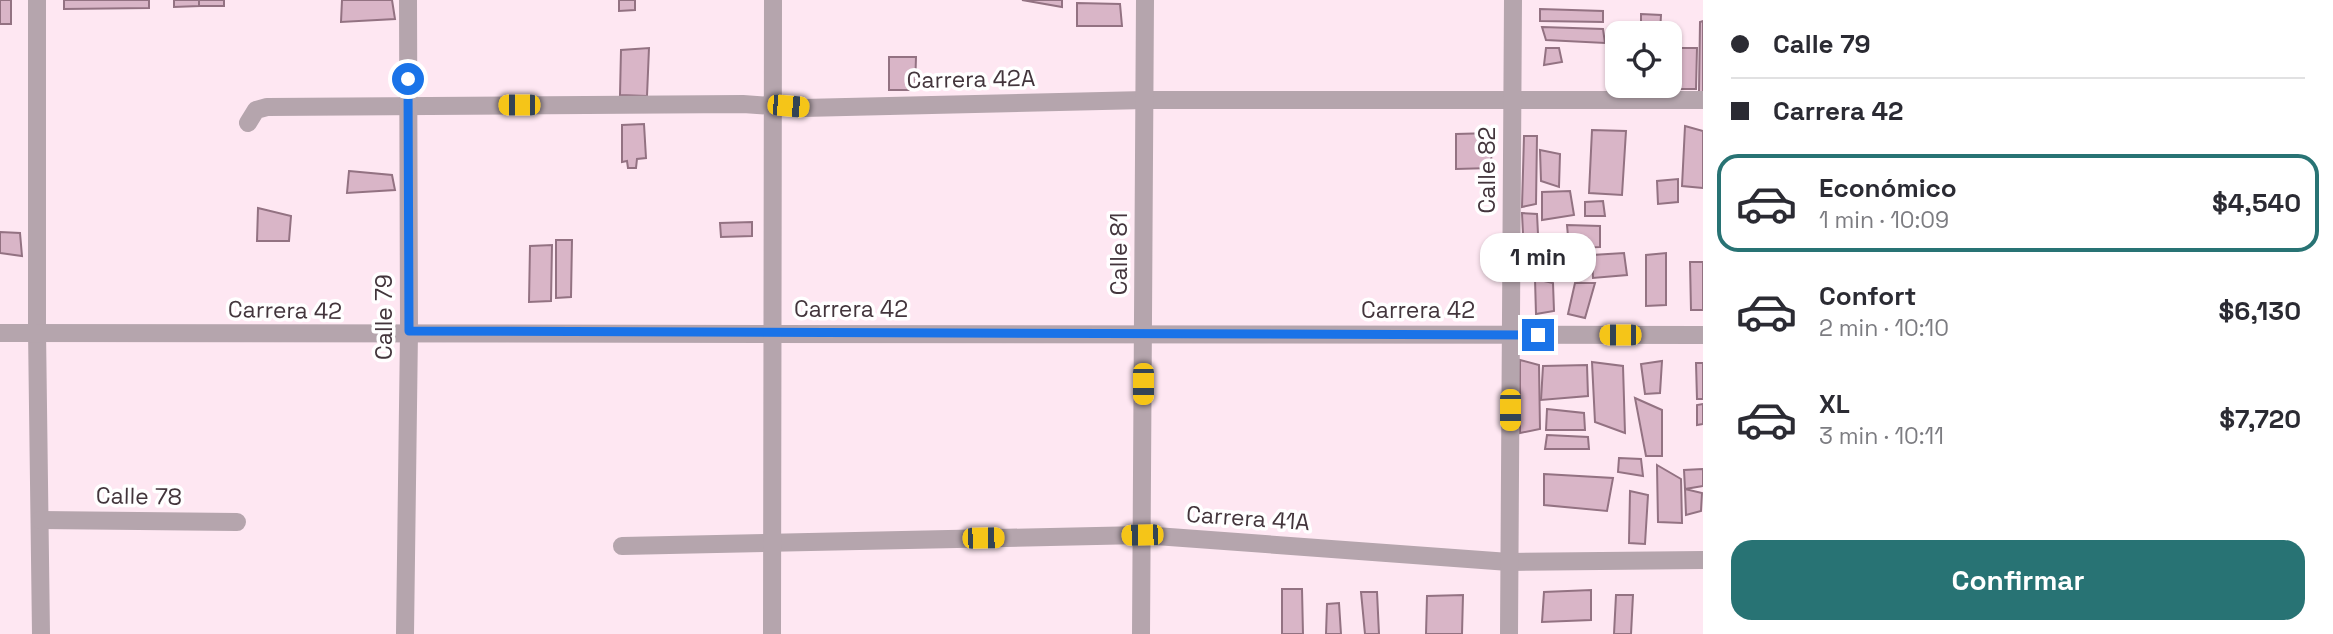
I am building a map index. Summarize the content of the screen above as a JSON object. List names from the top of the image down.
{
  "streets": {
    "street": [
      "Carrera 42A",
      "Calle 82",
      "Calle 81",
      "Carrera 42",
      "Calle 79",
      "Calle 78",
      "Carrera 41A"
    ]
  },
  "crossings": [
    ["Carrera 42A", "Calle 82"],
    ["Carrera 42A", "Calle 81"],
    ["Carrera 42A", "Calle 79"],
    ["Calle 82", "Carrera 42"],
    ["Calle 82", "Carrera 41A"],
    ["Calle 81", "Carrera 42"],
    ["Calle 81", "Carrera 41A"],
    ["Carrera 42", "Calle 79"]
  ],
  "page": {
    "banner": ["Calle 79", "Carrera 42"],
    "list": [
      {
        "name": "Económico",
        "note": "1 min · 10:09",
        "value": "$4,540"
      },
      {
        "name": "Confort",
        "note": "2 min · 10:10",
        "value": "$6,130"
      },
      {
        "name": "XL",
        "note": "3 min · 10:11",
        "value": "$7,720"
      }
    ],
    "bubble": "1 min",
    "buttons": "Confirmar"
  }
}
